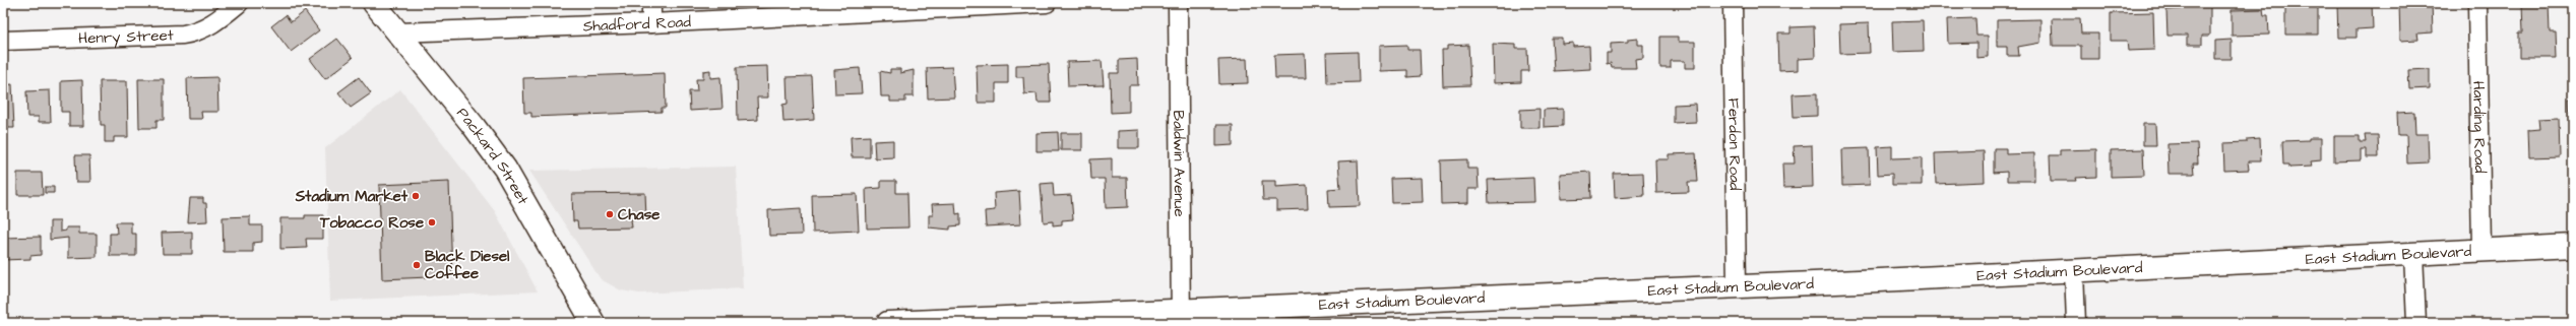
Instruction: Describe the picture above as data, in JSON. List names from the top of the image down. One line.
{"streets":{"main road":["Packard Street","East Stadium Boulevard"],"street":["Shadford Road","Henry Street","Harding Road","Ferdon Road","Baldwin Avenue"]},"crossings":[["Shadford Road","Packard Street"],["Harding Road","East Stadium Boulevard"],["Ferdon Road","East Stadium Boulevard"],["Baldwin Avenue","East Stadium Boulevard"]],"places":["Stadium Market","Chase","Tobacco Rose","Black Diesel Coffee"]}
